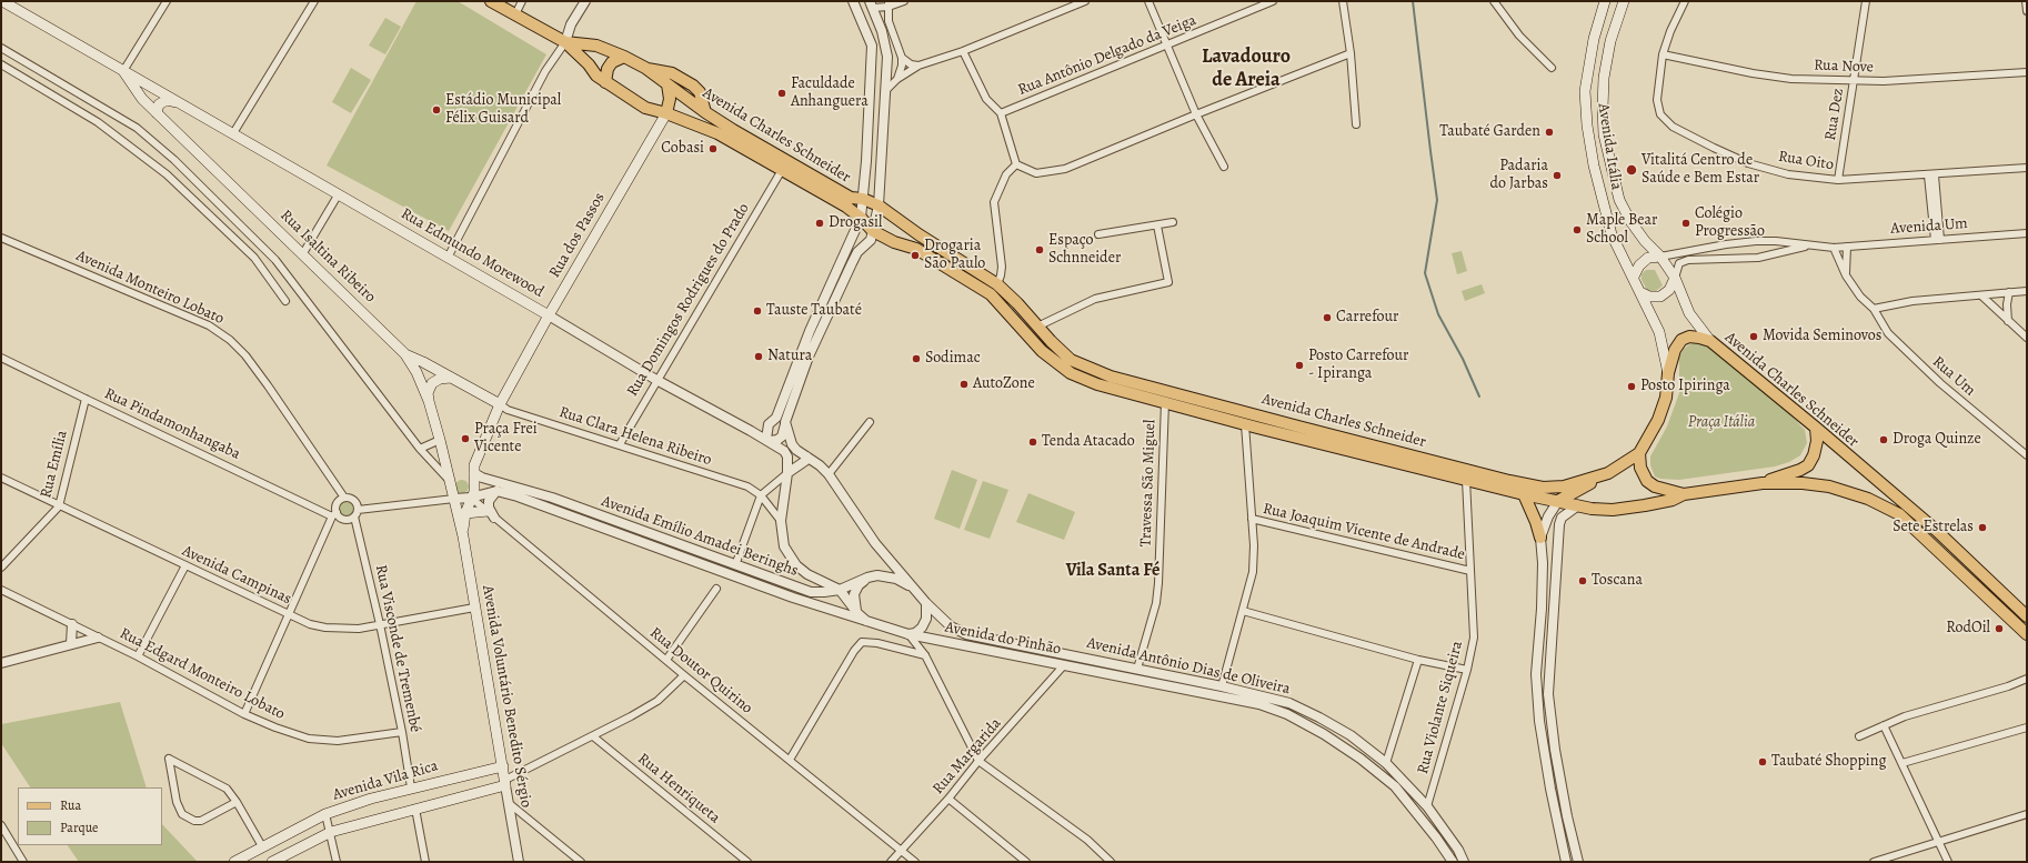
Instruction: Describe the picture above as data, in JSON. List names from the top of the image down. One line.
{"streets":{"main road":["Avenida Charles Schneider","Avenida Itália","Rua dos Passos","Rua Edmundo Morewood","Rua Isaltina Ribeiro","Avenida Voluntário Benedito Sérgio","Avenida Vila Rica"],"street":["Rua Antônio Delgado da Veiga","Rua Nove","Rua Dez","Rua Oito","Avenida Um","Avenida Monteiro Lobato","Rua Domingos Rodrigues do Prado","Rua Um","Rua Pindamonhangaba","Rua Clara Helena Ribeiro","Rua Emília","Travessa São Miguel","Rua Joaquim Vicente de Andrade","Avenida Emílio Amadei Beringhs","Avenida Campinas","Avenida do Pinhão","Rua Visconde de Tremenbé","Avenida Antônio Dias de Oliveira","Rua Doutor Quirino","Rua Edgard Monteiro Lobato","Rua Violante Siqueira","Rua Margarida","Rua Henriqueta"]},"crossings":[["Rua Nove","Rua Dez"],["Rua Nove","Rua Oito"],["Rua Dez","Rua Oito"],["Avenida Charles Schneider","Avenida Itália"],["Avenida Charles Schneider","Rua dos Passos"],["Avenida Charles Schneider","Rua Domingos Rodrigues do Prado"],["Avenida Charles Schneider","Travessa São Miguel"],["Avenida Charles Schneider","Rua Violante Siqueira"],["Avenida Itália","Avenida Um"],["Avenida Um","Rua Um"],["Rua dos Passos","Rua Edmundo Morewood"],["Rua dos Passos","Rua Pindamonhangaba"],["Rua dos Passos","Rua Clara Helena Ribeiro"],["Rua dos Passos","Avenida Emílio Amadei Beringhs"],["Rua dos Passos","Rua Doutor Quirino"],["Rua dos Passos","Avenida Voluntário Benedito Sérgio"],["Rua Edmundo Morewood","Rua Isaltina Ribeiro"],["Rua Edmundo Morewood","Rua Domingos Rodrigues do Prado"],["Rua Isaltina Ribeiro","Rua Pindamonhangaba"],["Rua Isaltina Ribeiro","Avenida Voluntário Benedito Sérgio"],["Avenida Monteiro Lobato","Rua Pindamonhangaba"],["Avenida Monteiro Lobato","Rua Visconde de Tremenbé"],["Rua Domingos Rodrigues do Prado","Rua Clara Helena Ribeiro"],["Rua Pindamonhangaba","Rua Emília"],["Rua Pindamonhangaba","Rua Visconde de Tremenbé"],["Rua Pindamonhangaba","Rua Doutor Quirino"],["Rua Pindamonhangaba","Avenida Voluntário Benedito Sérgio"],["Rua Emília","Avenida Campinas"],["Travessa São Miguel","Avenida Antônio Dias de Oliveira"],["Rua Joaquim Vicente de Andrade","Rua Violante Siqueira"],["Avenida Emílio Amadei Beringhs","Avenida do Pinhão"],["Avenida Emílio Amadei Beringhs","Avenida Antônio Dias de Oliveira"],["Avenida Campinas","Rua Visconde de Tremenbé"],["Avenida Campinas","Avenida Voluntário Benedito Sérgio"],["Avenida do Pinhão","Avenida Antônio Dias de Oliveira"],["Avenida do Pinhão","Rua Margarida"],["Rua Visconde de Tremenbé","Rua Edgard Monteiro Lobato"],["Rua Visconde de Tremenbé","Avenida Vila Rica"],["Avenida Antônio Dias de Oliveira","Rua Violante Siqueira"],["Rua Doutor Quirino","Avenida Voluntário Benedito Sérgio"],["Rua Doutor Quirino","Rua Margarida"],["Avenida Voluntário Benedito Sérgio","Avenida Vila Rica"]],"districts":["Lavadouro de Areia","Vila Santa Fé"],"parks":["Praça Itália"],"places":["Faculdade Anhanguera","Estádio Municipal Félix Guisard","Taubaté Garden","Cobasi","Vitalitá Centro de Saúde e Bem Estar","Padaria do Jarbas","Drogasil","Colégio Progressão","Maple Bear School","Espaço Schnneider","Drogaria São Paulo","Tauste Taubaté","Carrefour","Movida Seminovos","Natura","Sodimac","Posto Carrefour - Ipiranga","AutoZone","Posto Ipiringa","Praça Frei Vicente","Droga Quinze","Tenda Atacado","Sete Estrelas","Toscana","RodOil","Taubaté Shopping"],"legend":["Rua","Parque"]}
